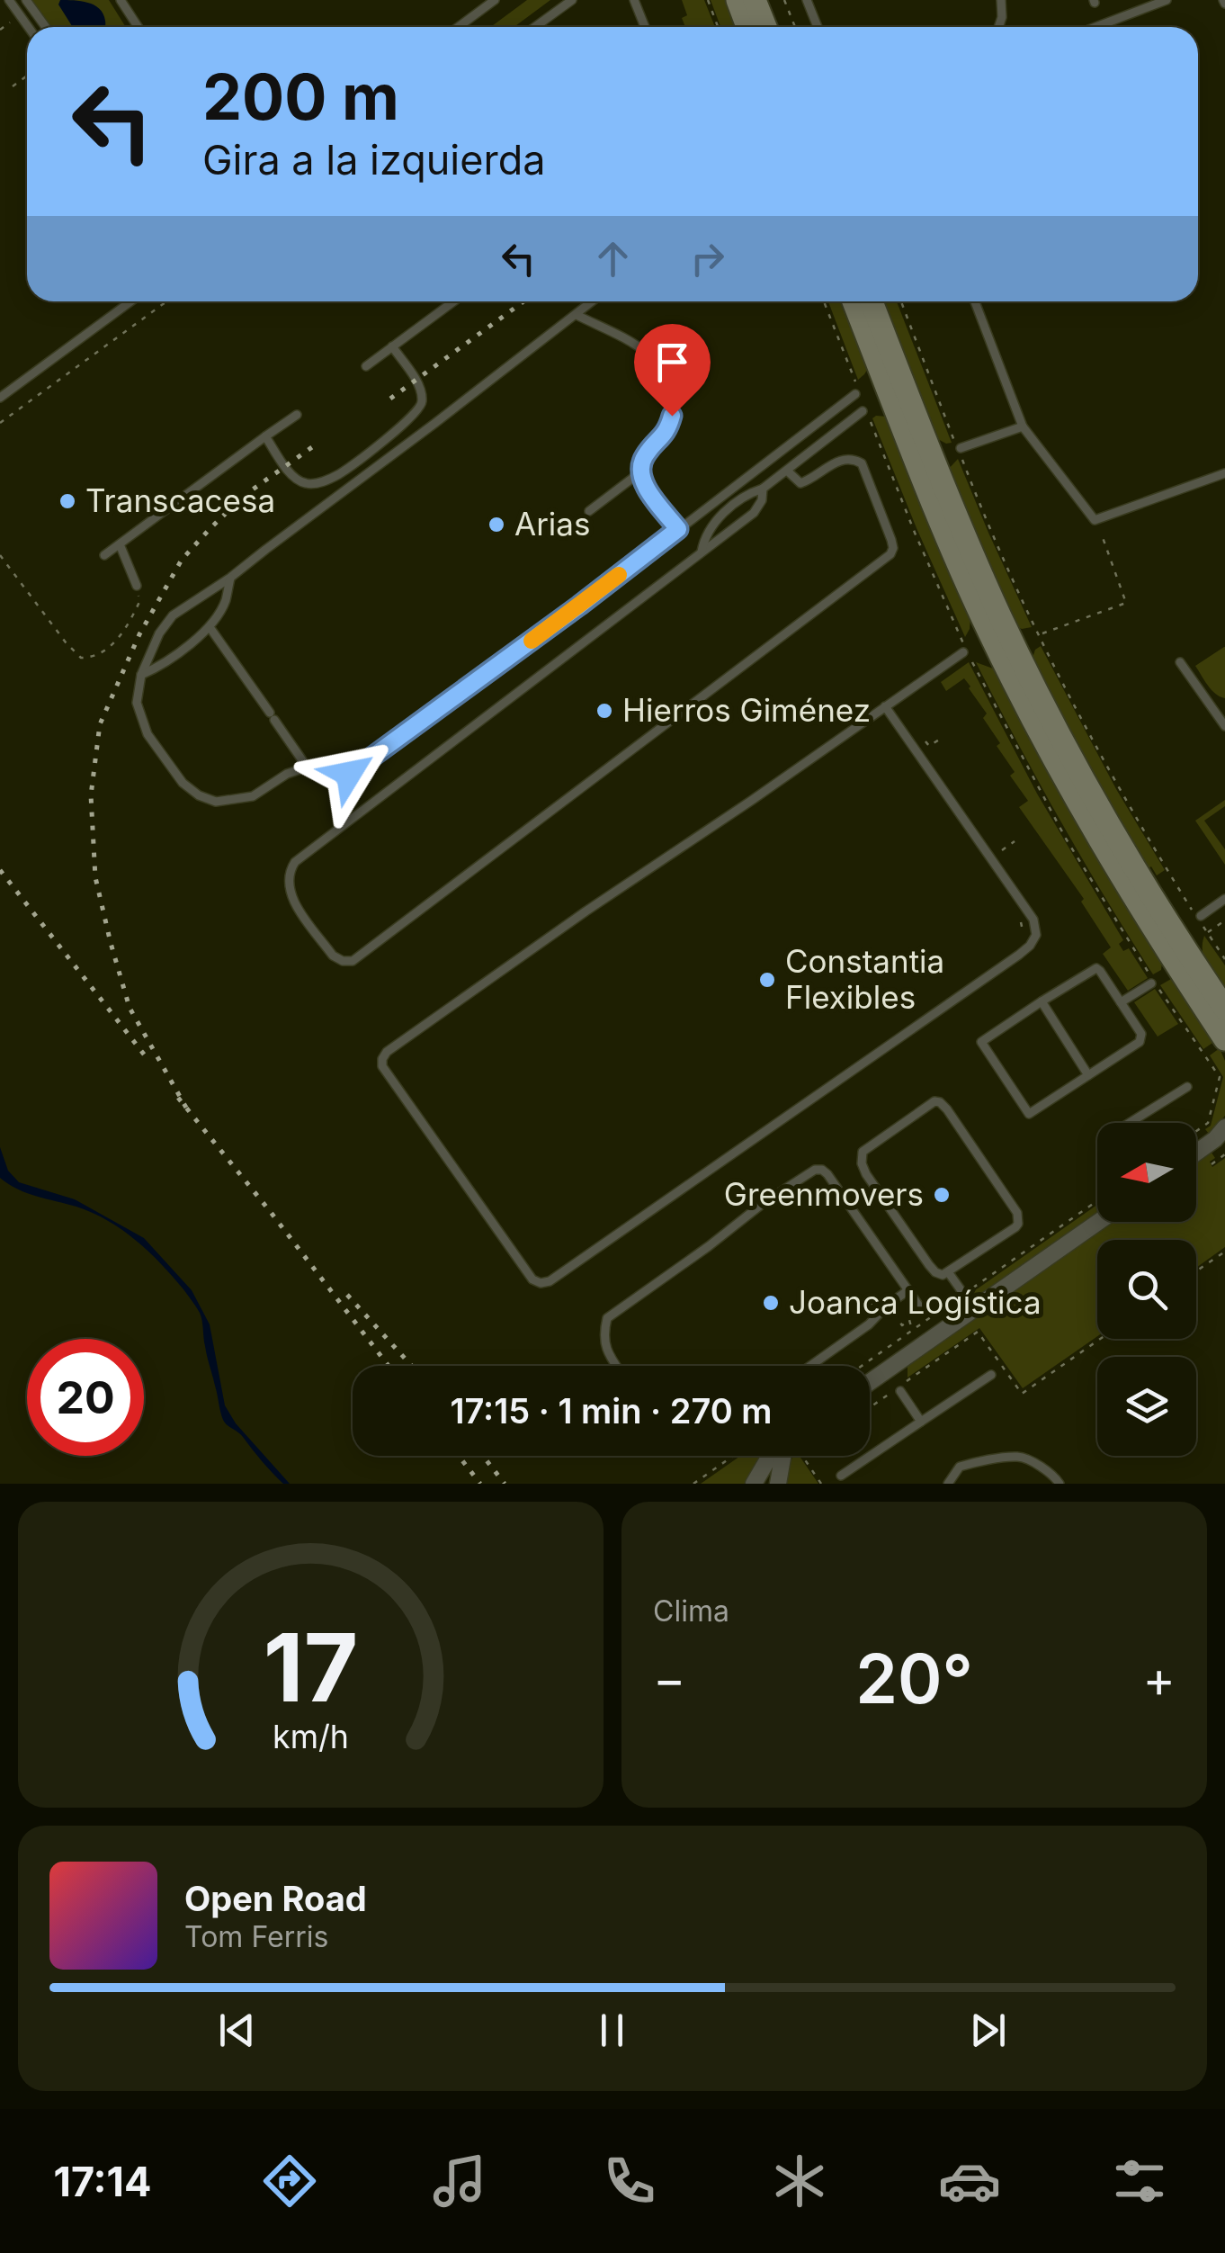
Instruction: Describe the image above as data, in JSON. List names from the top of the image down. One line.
{"places":["Transcacesa","Arias","Hierros Giménez","Constantia Flexibles","Greenmovers","Joanca Logística"],"north":"left","page":{"turn":["200 m","Gira a la izquierda"],"limit":"20","trip":"17:15 · 1 min · 270 m","tile":"Clima","heat":["−","20°","+"],"song":["Open Road","Tom Ferris"],"tabs":"17:14","gauge":["17","km/h"]}}
